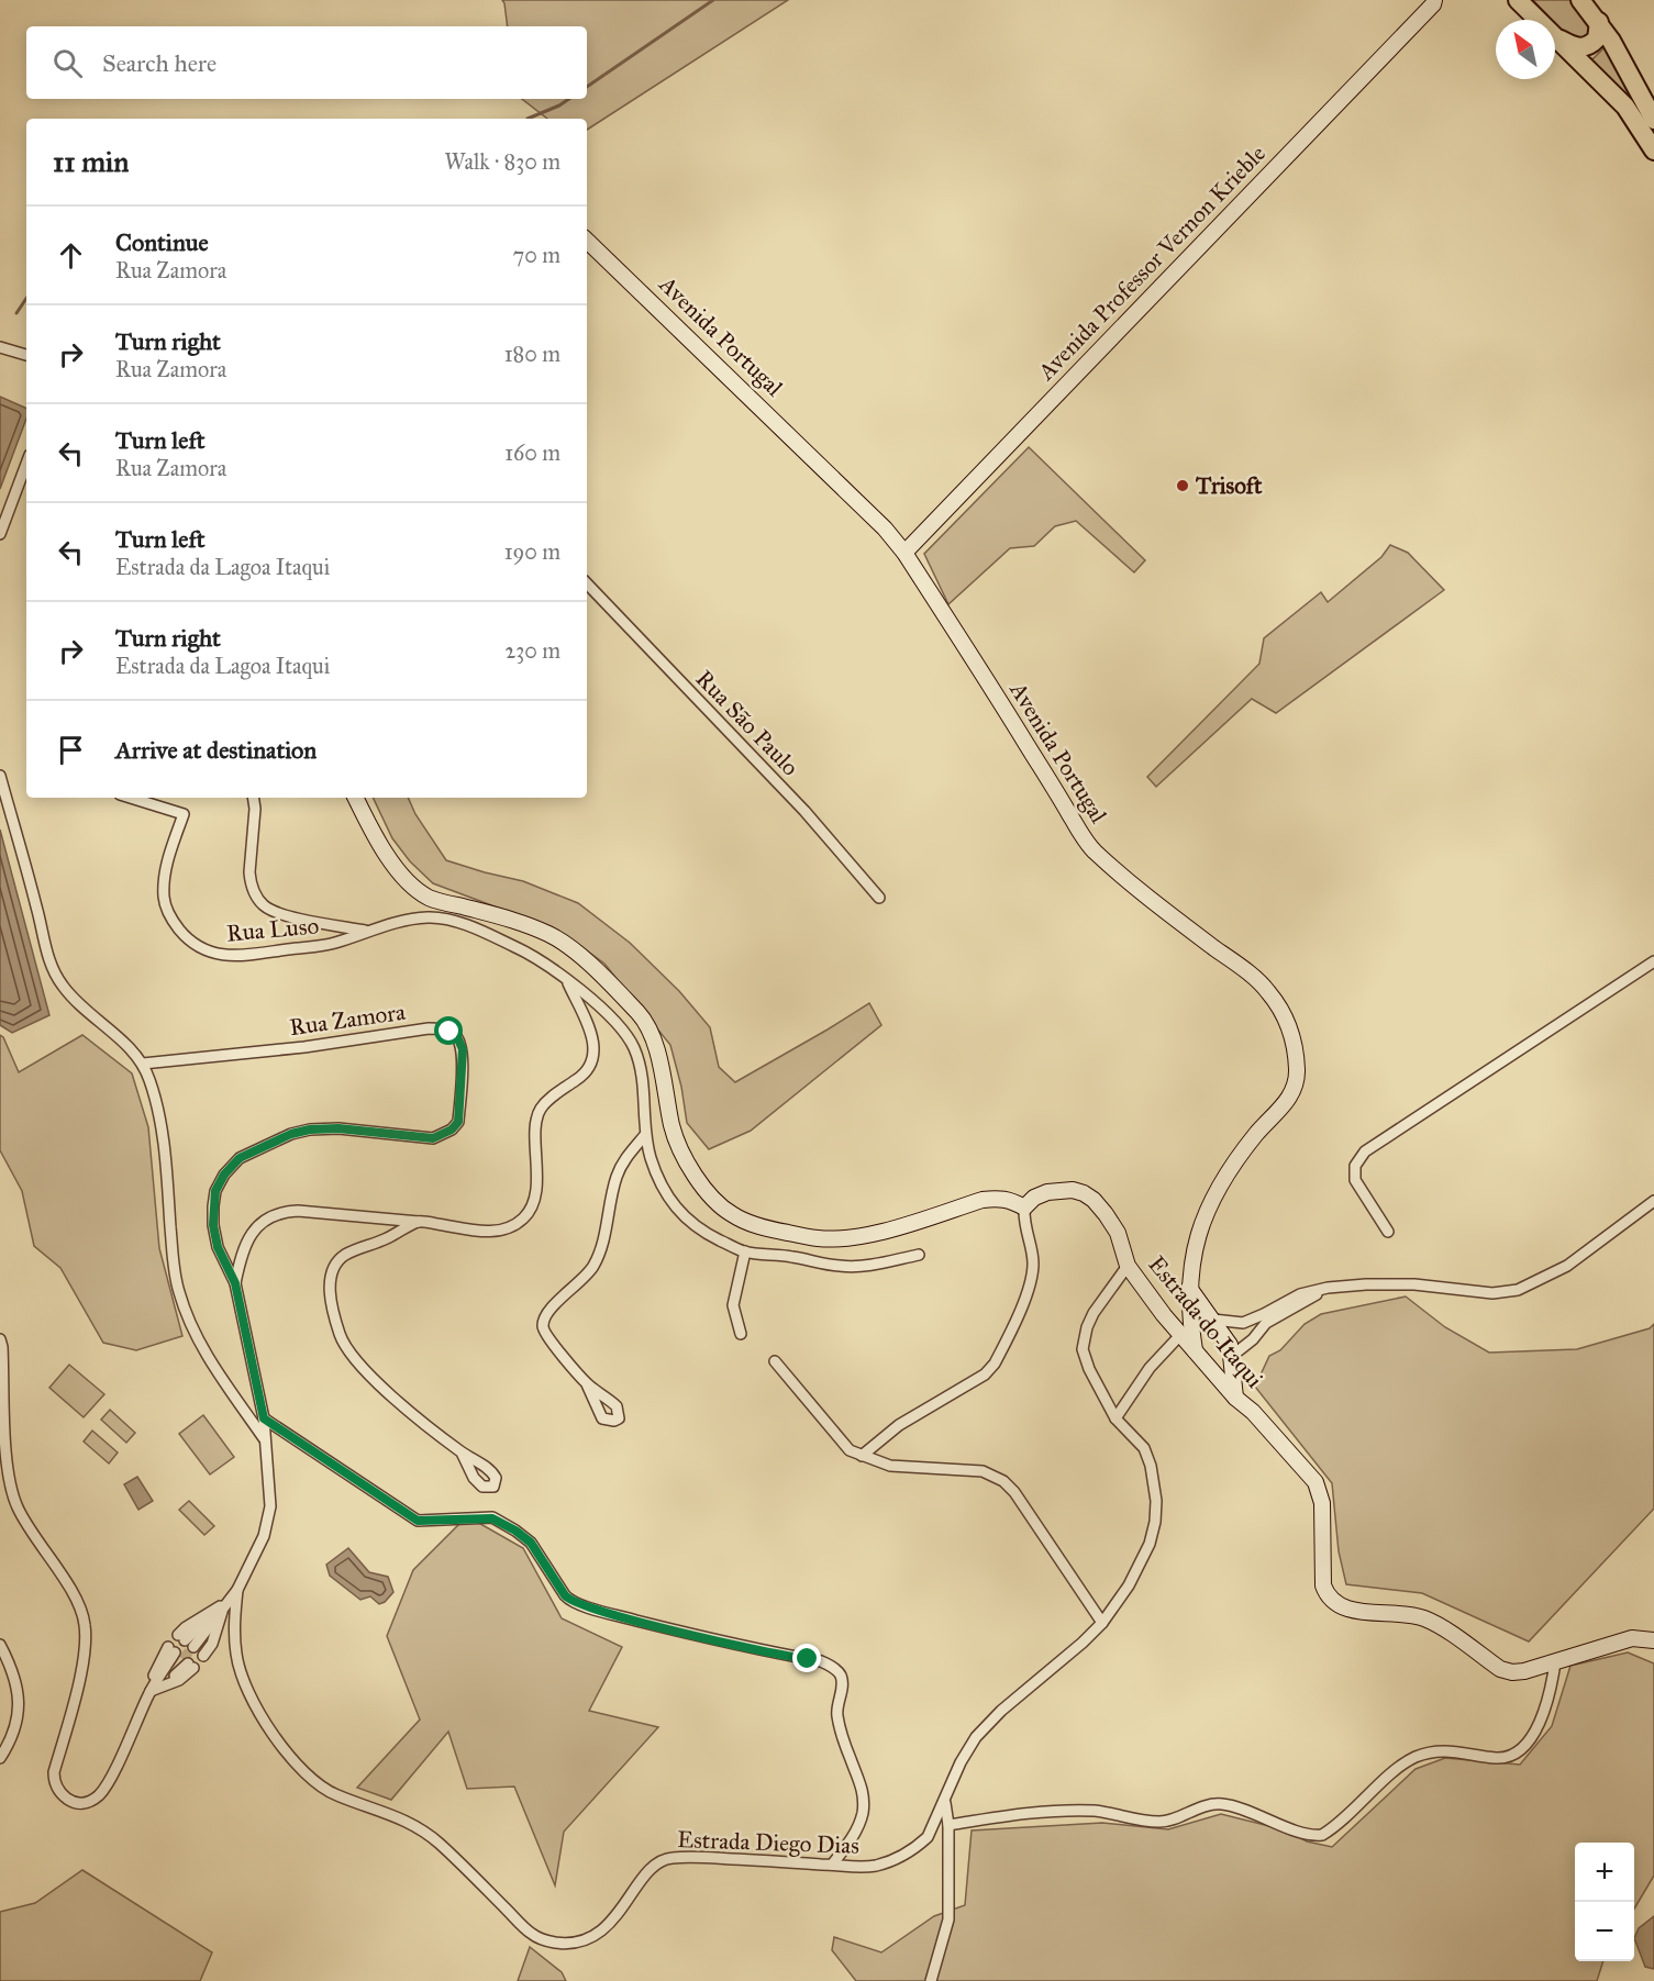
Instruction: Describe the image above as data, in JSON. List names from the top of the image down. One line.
{"streets":{"street":["Avenida Professor Vernon Krieble","Avenida Portugal","Rua São Paulo","Rua Luso","Rua Zamora","Estrada do Itaqui","Estrada Diego Dias"]},"crossings":[["Avenida Professor Vernon Krieble","Avenida Portugal"],["Avenida Portugal","Estrada do Itaqui"],["Rua Zamora","Estrada Diego Dias"],["Estrada do Itaqui","Estrada Diego Dias"]],"places":["Trisoft"],"north":"top left","page":{"search":"Search here","heading":["11 min","Walk · 830 m"],"list":[["Continue","Rua Zamora","70 m"],["Turn right","Rua Zamora","180 m"],["Turn left","Rua Zamora","160 m"],["Turn left","Estrada da Lagoa Itaqui","190 m"],["Turn right","Estrada da Lagoa Itaqui","230 m"],"Arrive at destination"],"map_buttons":["+","−"]}}
